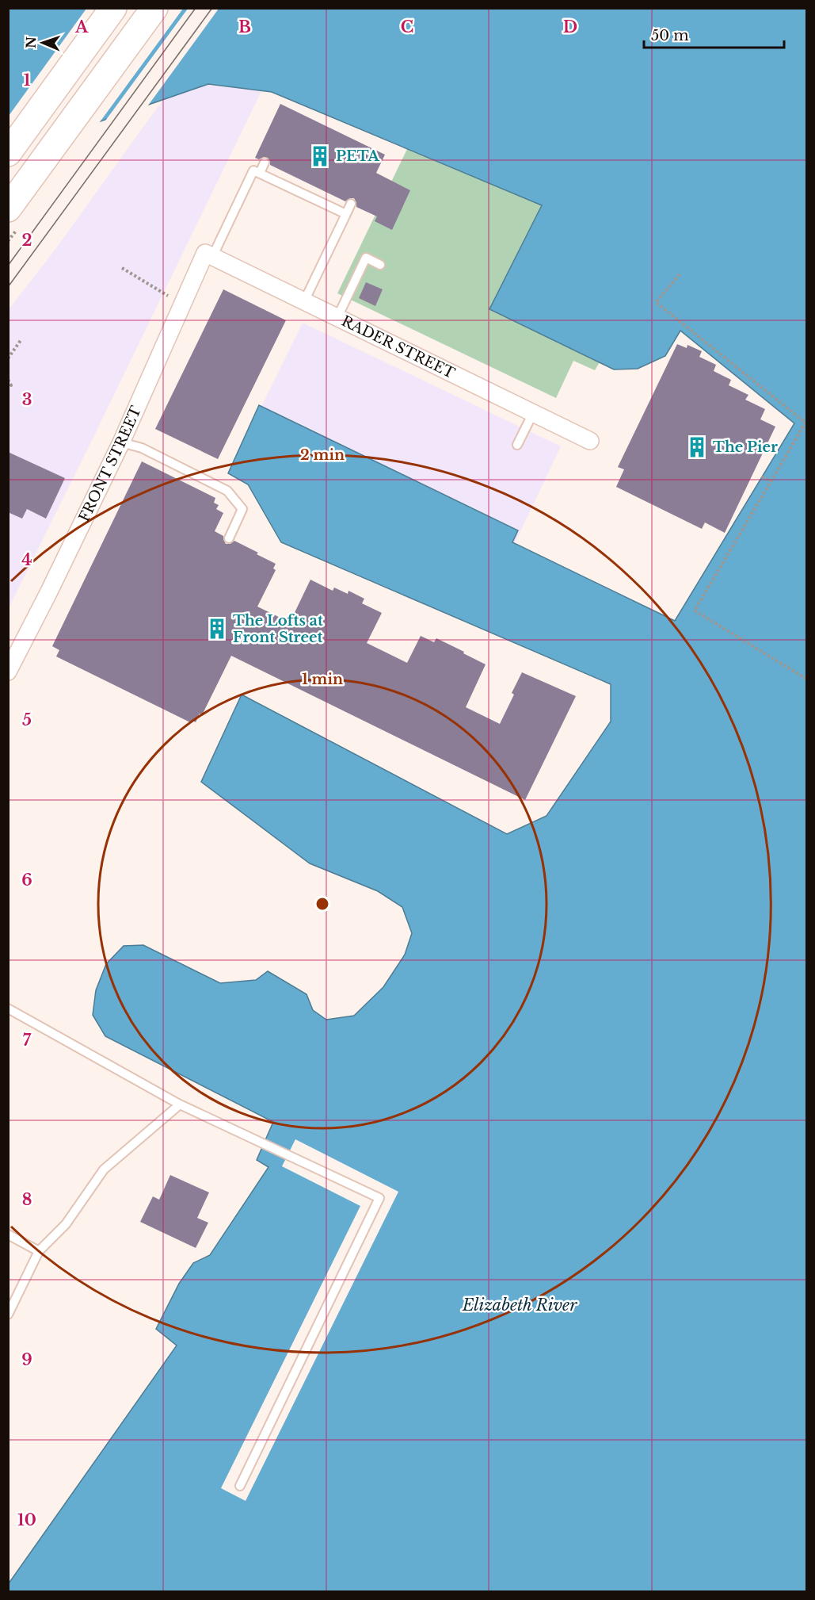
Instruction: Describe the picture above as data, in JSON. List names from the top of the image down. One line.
{"streets":{"street":["RADER STREET","FRONT STREET"]},"crossings":[["RADER STREET","FRONT STREET"]],"water":["Elizabeth River"],"places":{"building":["PETA","The Pier","The Lofts at Front Street"]},"scale_bar":"50 m","north":"left","grid":{"columns":["A","B","C","D"],"rows":["1","2","3","4","5","6","7","8","9","10"]},"rings":["2 min","1 min"]}
